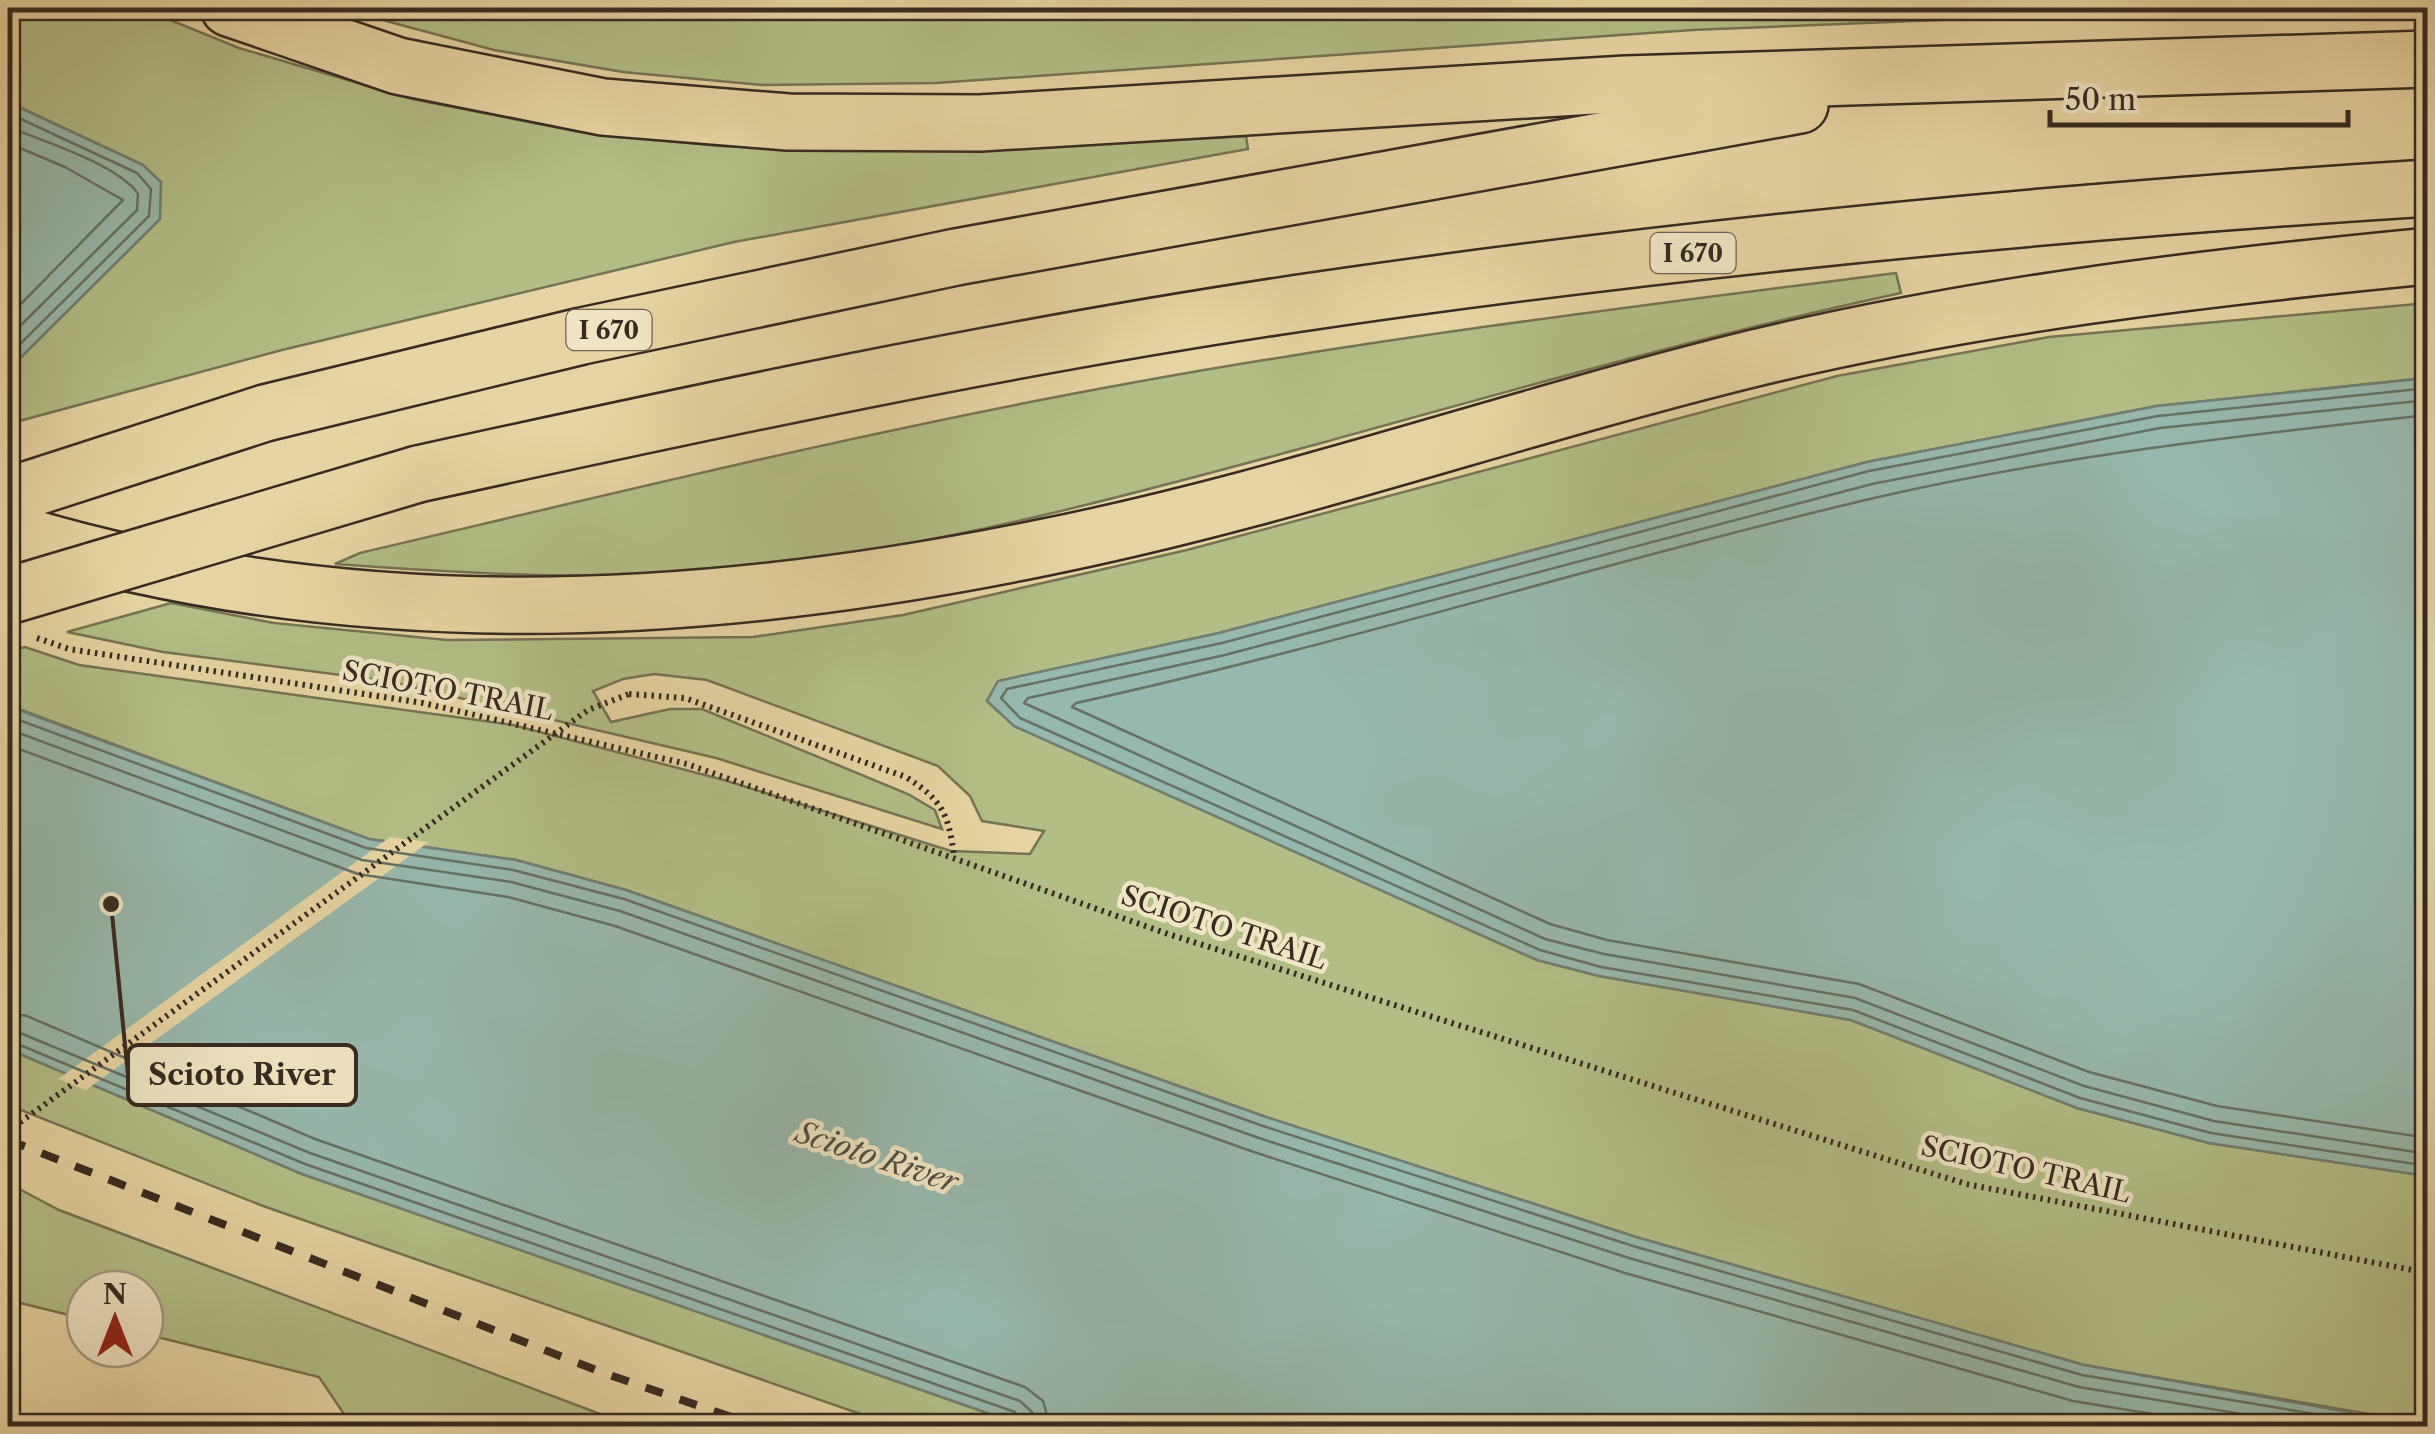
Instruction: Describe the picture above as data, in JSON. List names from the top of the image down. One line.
{"streets":{"highway":["I 670"],"path":["SCIOTO TRAIL"]},"crossings":[["I 670","SCIOTO TRAIL"]],"water":["Scioto River"],"places":["Scioto River"],"scale_bar":"50 m","north":"top"}
